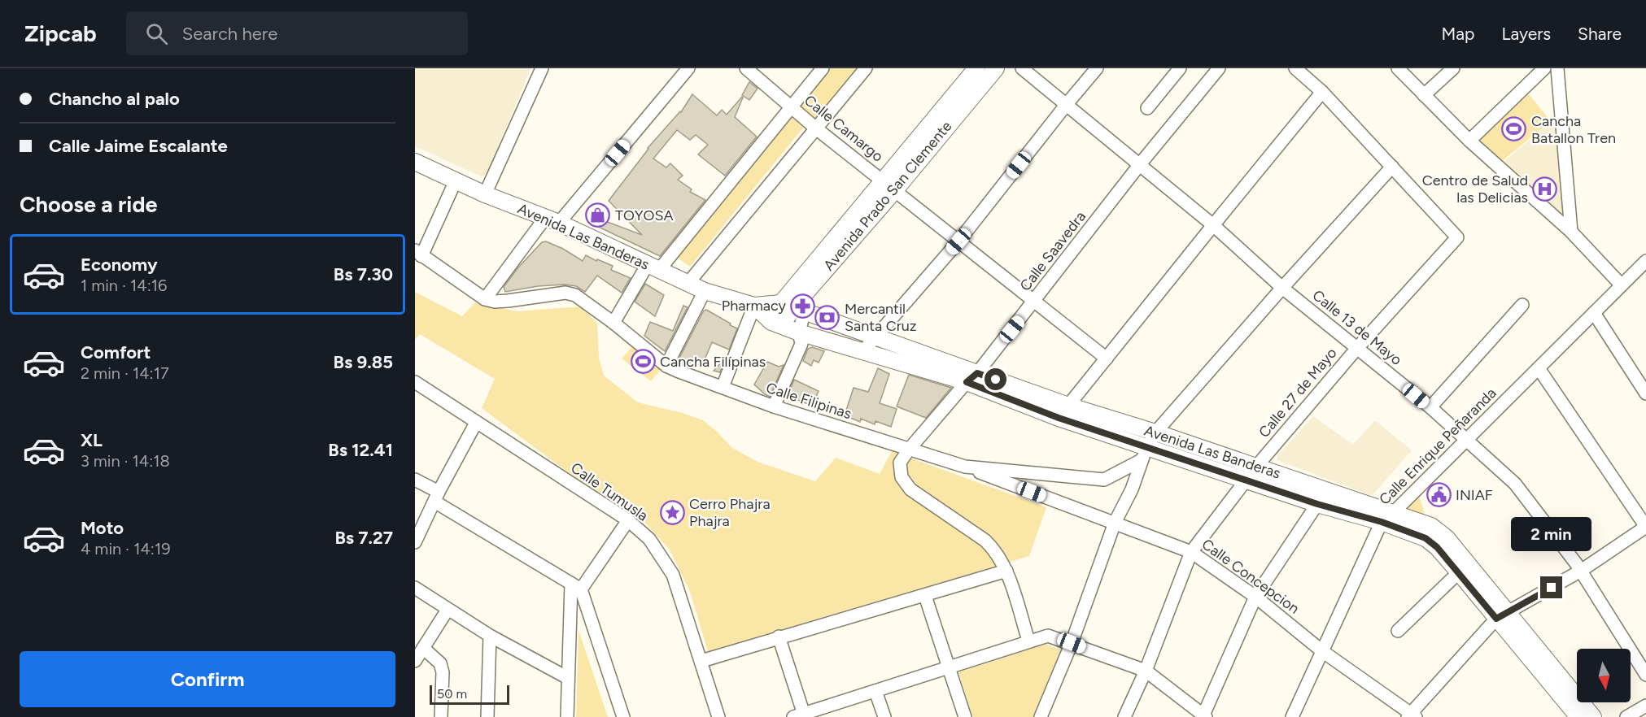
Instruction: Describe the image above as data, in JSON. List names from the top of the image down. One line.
{"streets":{"main road":["Avenida Prado San Clemente","Avenida Las Banderas"],"street":["Calle Camargo","Calle Saavedra","Calle 13 de Mayo","Calle 27 de Mayo","Calle Filipinas","Calle Enrique Peñaranda","Calle Tumusla","Calle Concepcion"]},"crossings":[["Calle Camargo","Avenida Prado San Clemente"],["Calle Camargo","Calle Saavedra"],["Avenida Prado San Clemente","Avenida Las Banderas"],["Avenida Las Banderas","Calle Saavedra"],["Avenida Las Banderas","Calle 27 de Mayo"],["Avenida Las Banderas","Calle Filipinas"],["Avenida Las Banderas","Calle Enrique Peñaranda"],["Calle Saavedra","Calle 13 de Mayo"],["Calle Saavedra","Calle Filipinas"],["Calle 13 de Mayo","Calle 27 de Mayo"],["Calle 13 de Mayo","Calle Enrique Peñaranda"],["Calle 27 de Mayo","Calle Concepcion"],["Calle Filipinas","Calle Concepcion"],["Calle Enrique Peñaranda","Calle Concepcion"]],"places":{"sports":["Cancha Batallon Tren","Cancha Filípinas"],"hospital":["Centro de Salud las Delicias"],"shop":["TOYOSA"],"pharmacy":["Pharmacy"],"bank":["Mercantil Santa Cruz"],"public building":["INIAF"],"place":["Cerro Phajra Phajra"]},"scale_bar":"50 m","north":"bottom","page":{"header":"Zipcab","search":"Search here","nav":["Map","Layers","Share"],"banner":["Chancho al palo","Calle Jaime Escalante"],"heading":"Choose a ride","list":[{"name":"Economy","note":"1 min · 14:16","value":"Bs 7.30"},{"name":"Comfort","note":"2 min · 14:17","value":"Bs 9.85"},{"name":"XL","note":"3 min · 14:18","value":"Bs 12.41"},{"name":"Moto","note":"4 min · 14:19","value":"Bs 7.27"}],"bubble":"2 min","buttons":"Confirm","scale":"50 m"}}
